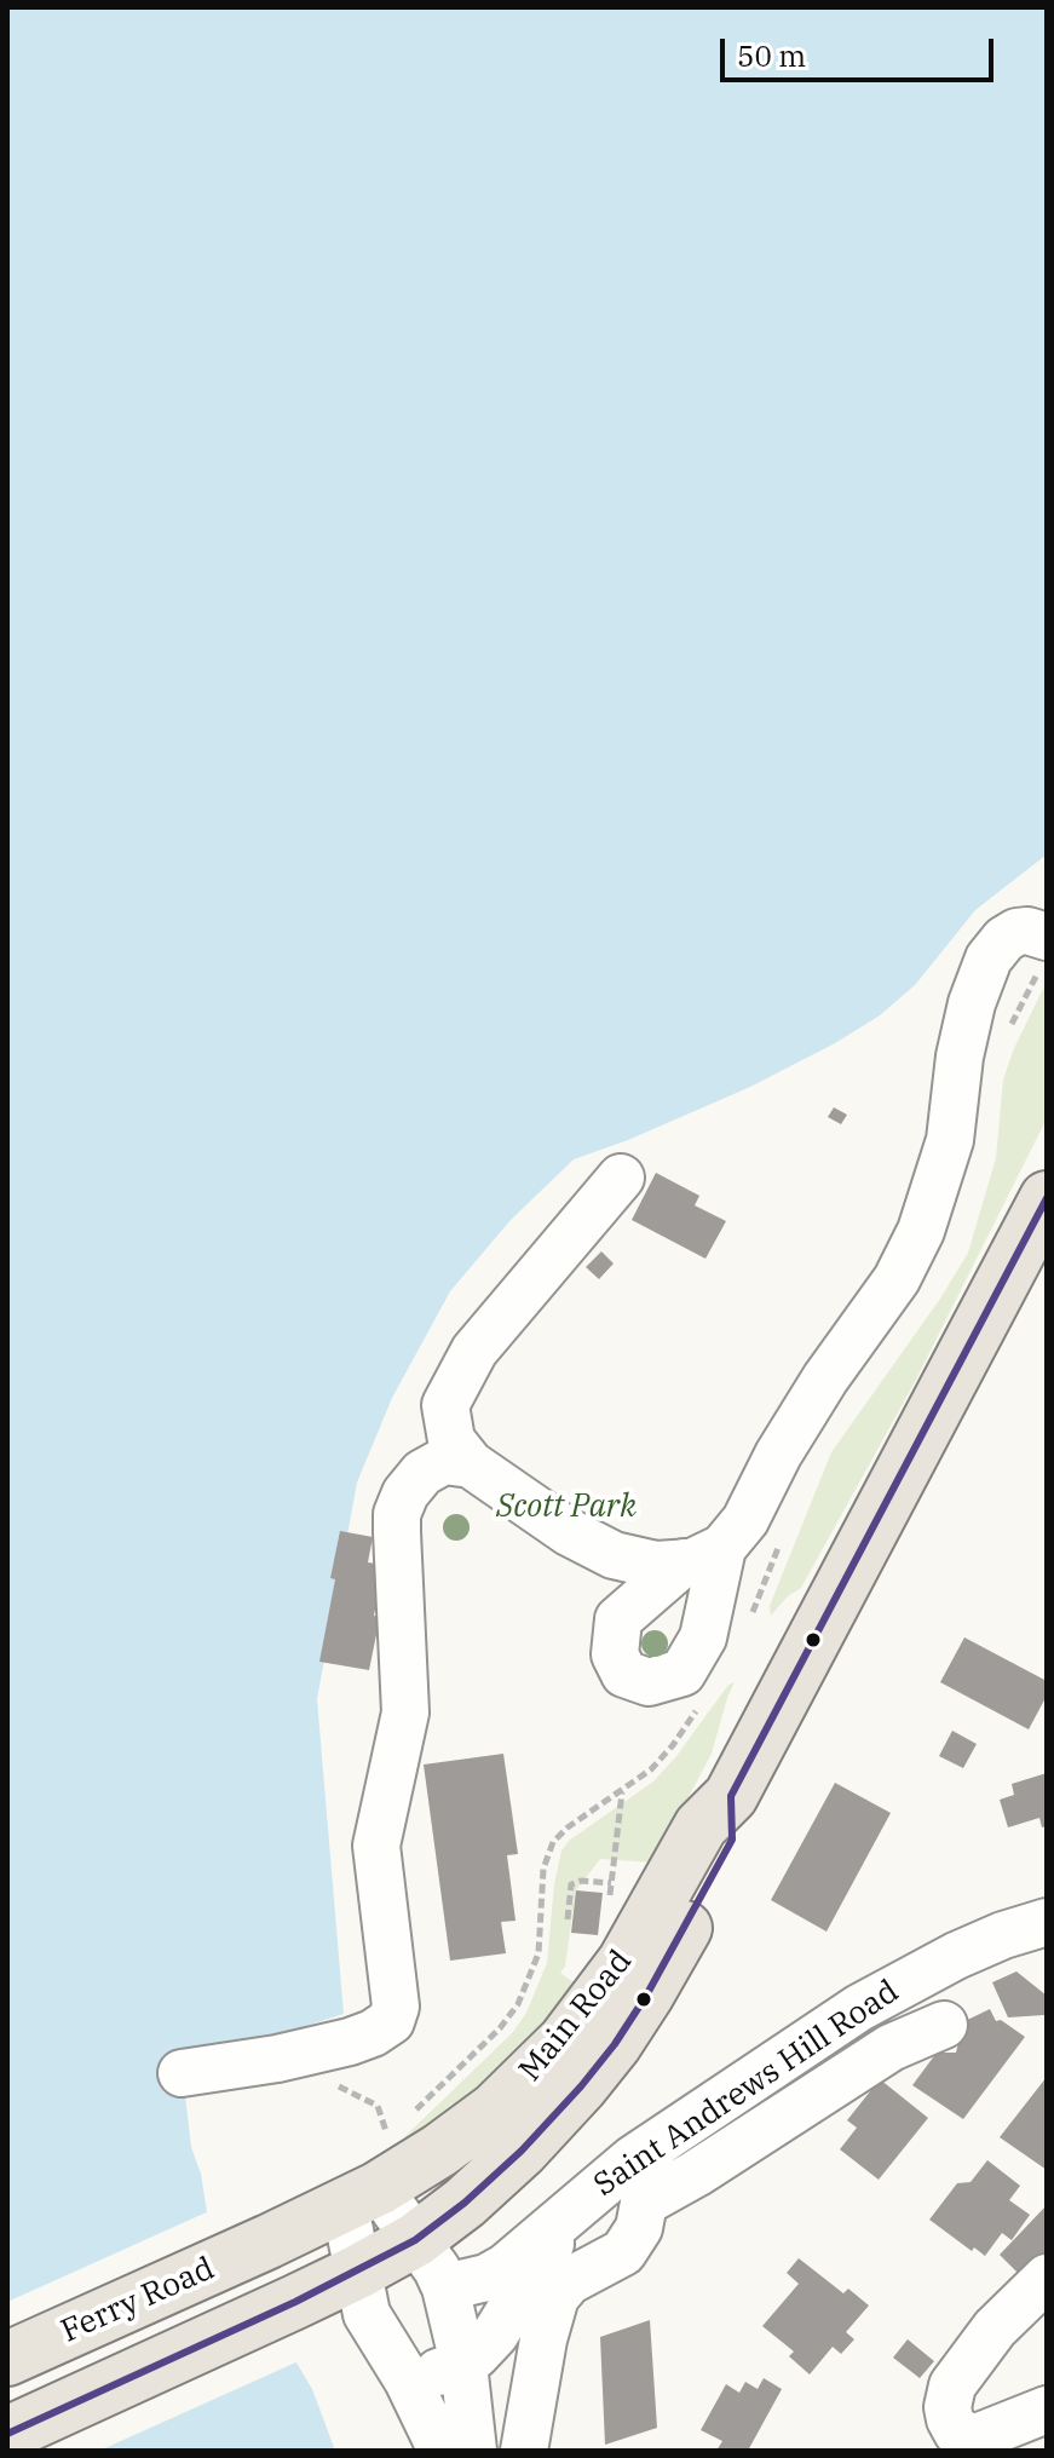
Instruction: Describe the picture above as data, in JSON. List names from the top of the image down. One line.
{"streets":{"main road":["Main Road","Ferry Road"],"street":["Saint Andrews Hill Road"]},"crossings":[["Main Road","Ferry Road"]],"parks":["Scott Park"],"scale_bar":"50 m"}
